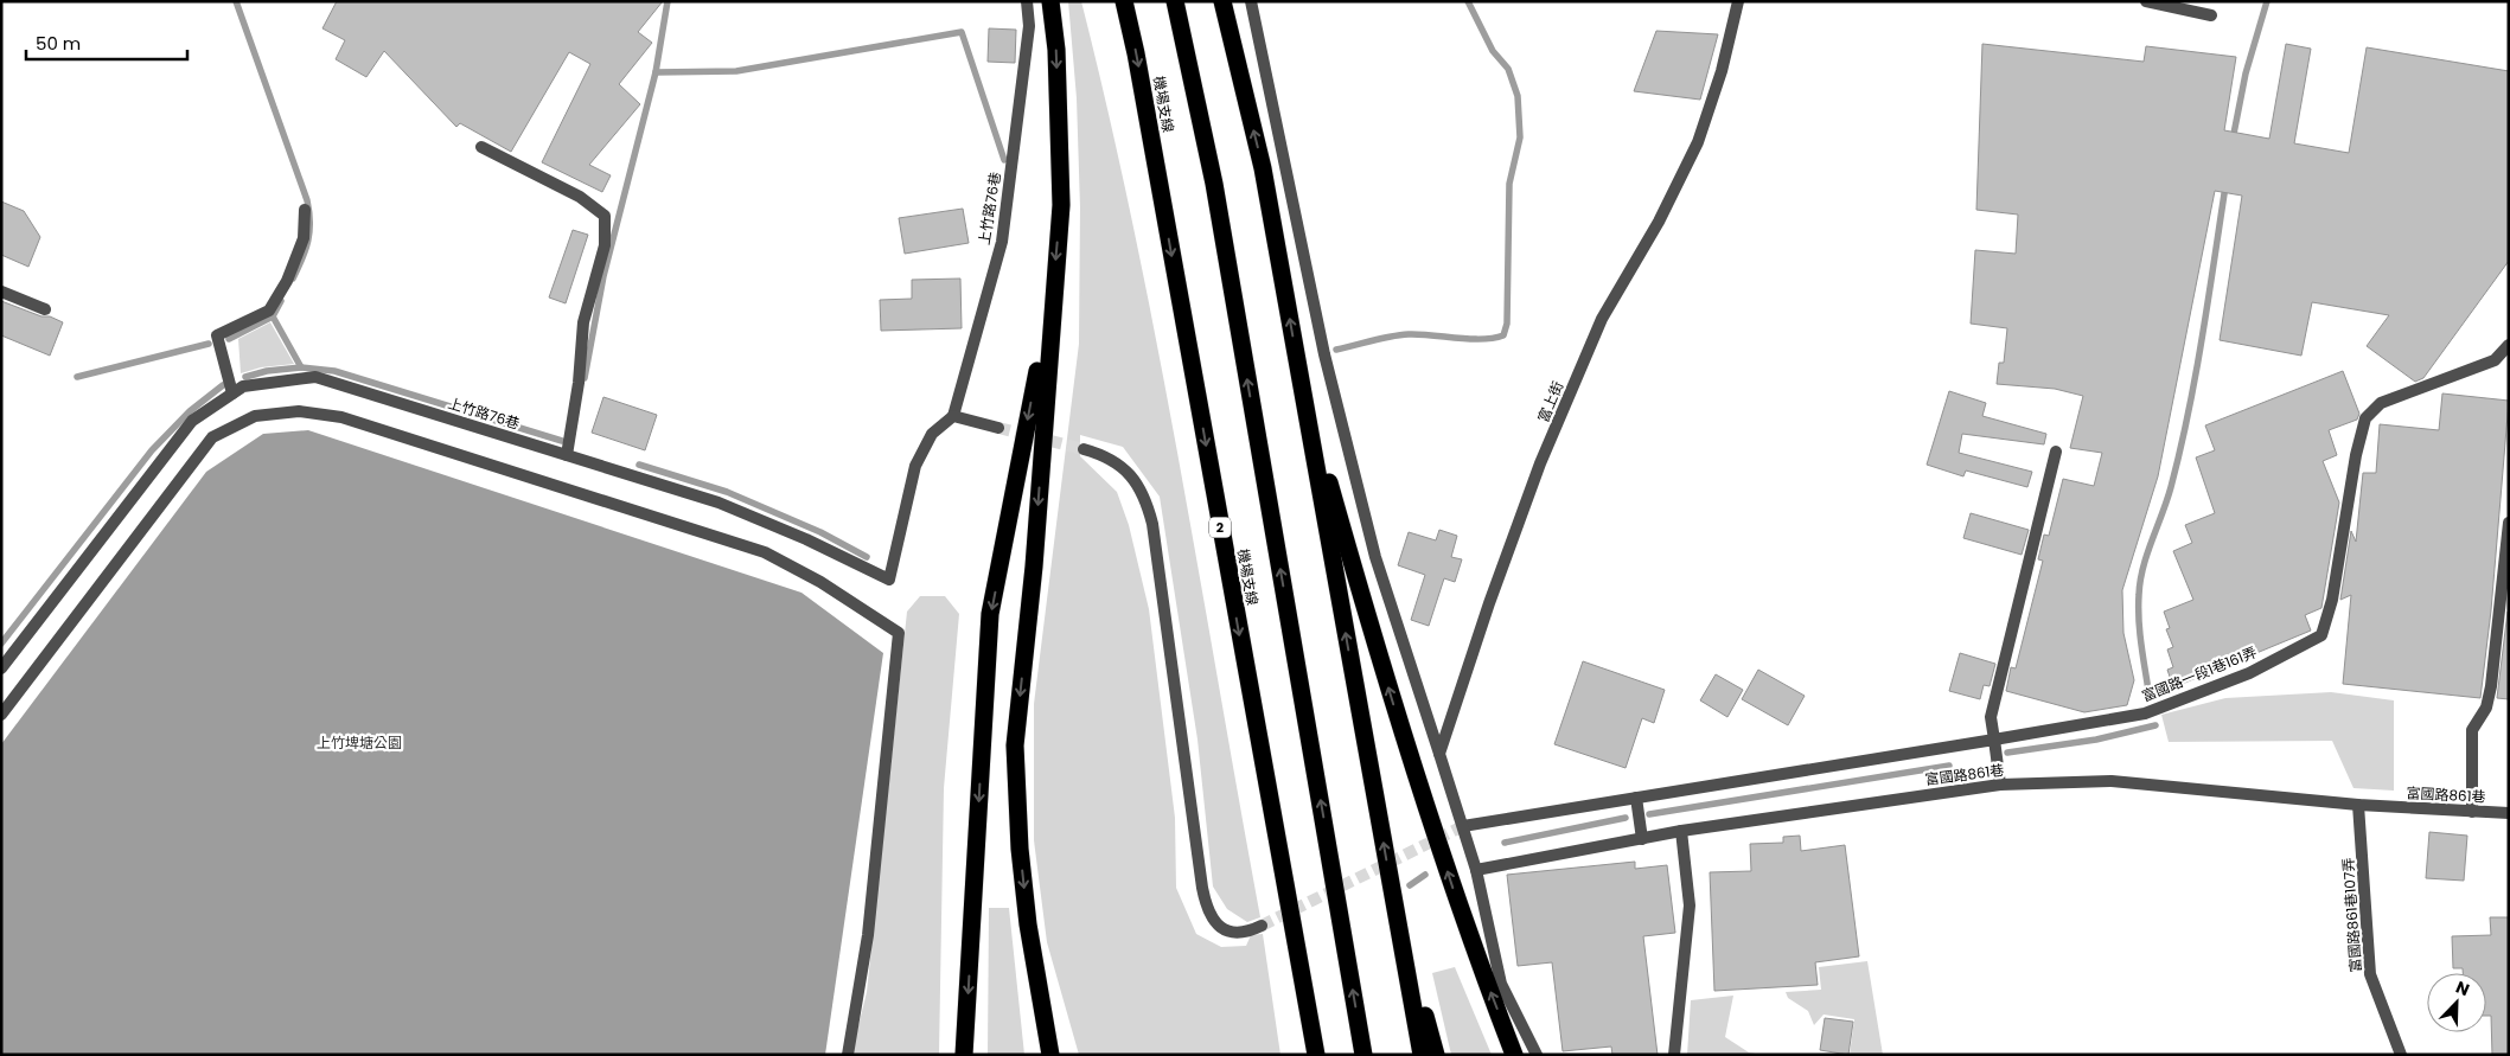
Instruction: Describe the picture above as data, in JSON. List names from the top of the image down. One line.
{"streets":{"highway":["機場支線","2"],"street":["上竹路76巷","富上街","富國路一段1巷161弄","富國路861巷","富國路861巷107弄"]},"crossings":[["富國路861巷","富國路861巷107弄"]],"parks":["上竹埤塘公園"],"scale_bar":"50 m","north":"top right"}
